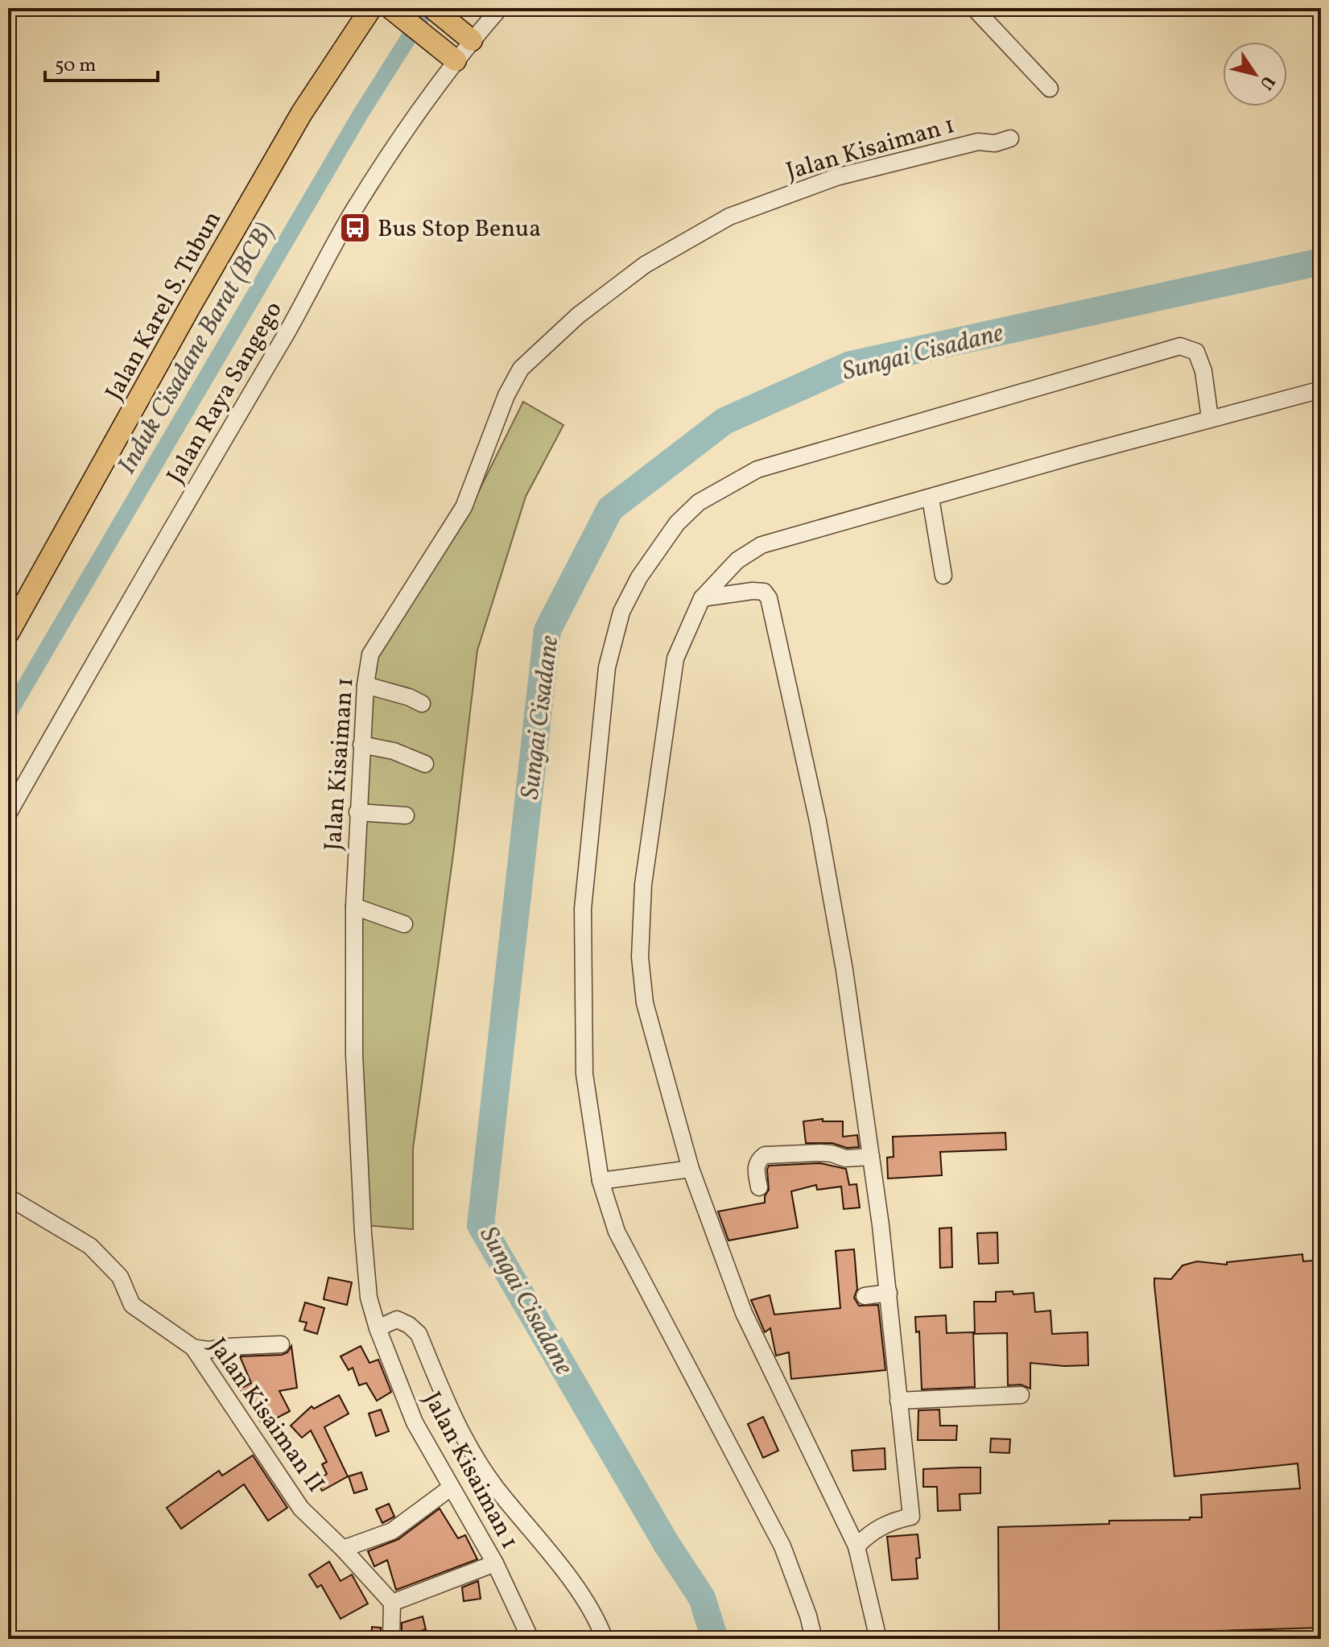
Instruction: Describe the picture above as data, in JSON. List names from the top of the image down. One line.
{"streets":{"main road":["Jalan Karel S. Tubun"],"street":["Jalan Kisaiman 1","Jalan Raya Sangego","Jalan Kisaiman II"]},"water":["Induk Cisadane Barat (BCB)","Sungai Cisadane"],"places":{"bus stop":["Bus Stop Benua"]},"scale_bar":"50 m","north":"bottom right"}
